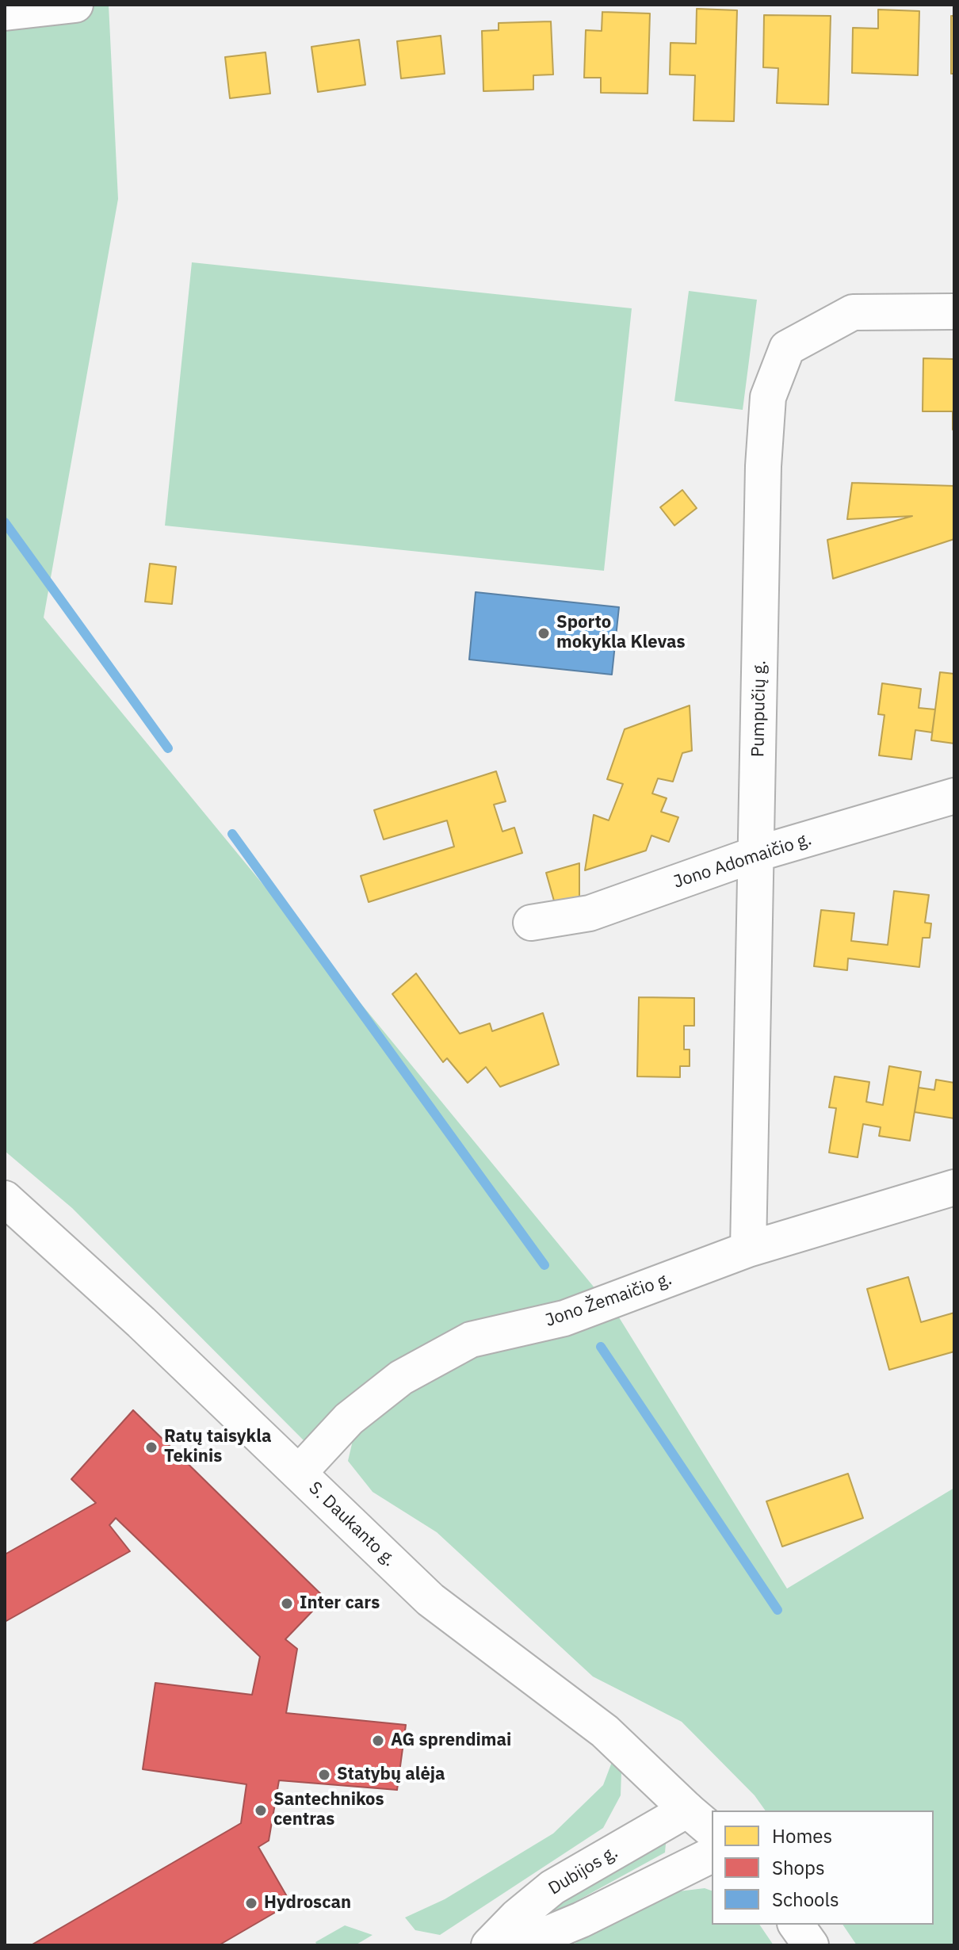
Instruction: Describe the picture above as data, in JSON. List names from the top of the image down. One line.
{"streets":{"street":["Pumpučių g.","Jono Adomaičio g.","Jono Žemaičio g.","S. Daukanto g.","Dubijos g."]},"crossings":[["Pumpučių g.","Jono Adomaičio g."],["Pumpučių g.","Jono Žemaičio g."],["Jono Žemaičio g.","S. Daukanto g."],["S. Daukanto g.","Dubijos g."]],"places":["Sporto mokykla Klevas","Ratų taisykla Tekinis","Inter cars","AG sprendimai","Statybų alėja","Santechnikos centras","Hydroscan"],"legend":["Homes","Shops","Schools"]}
